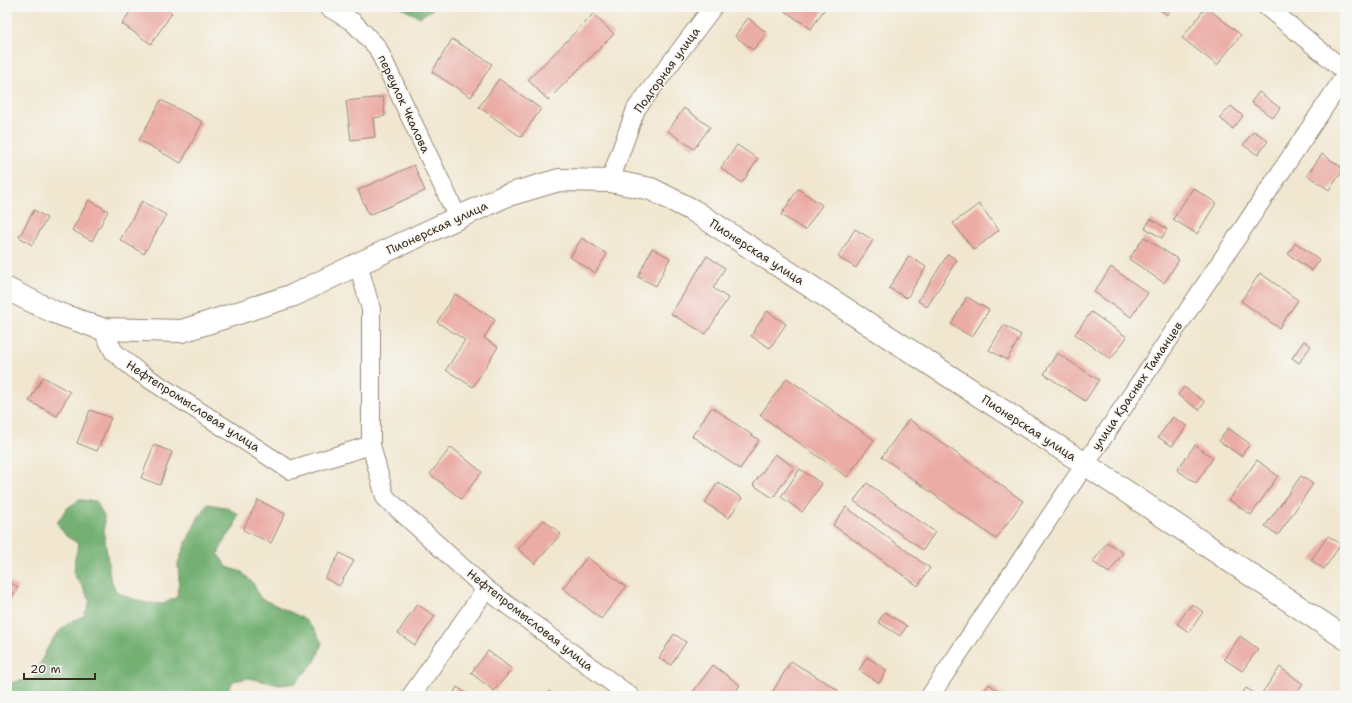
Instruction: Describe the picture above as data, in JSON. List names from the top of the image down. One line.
{"streets":{"main road":["Пионерская улица"],"street":["Подгорная улица","переулок Чкалова","улица Красных Таманцев","Нефтепромысловая улица"]},"crossings":[["Подгорная улица","Пионерская улица"],["переулок Чкалова","Пионерская улица"],["Пионерская улица","улица Красных Таманцев"],["Пионерская улица","Нефтепромысловая улица"]],"scale_bar":"20 m"}
